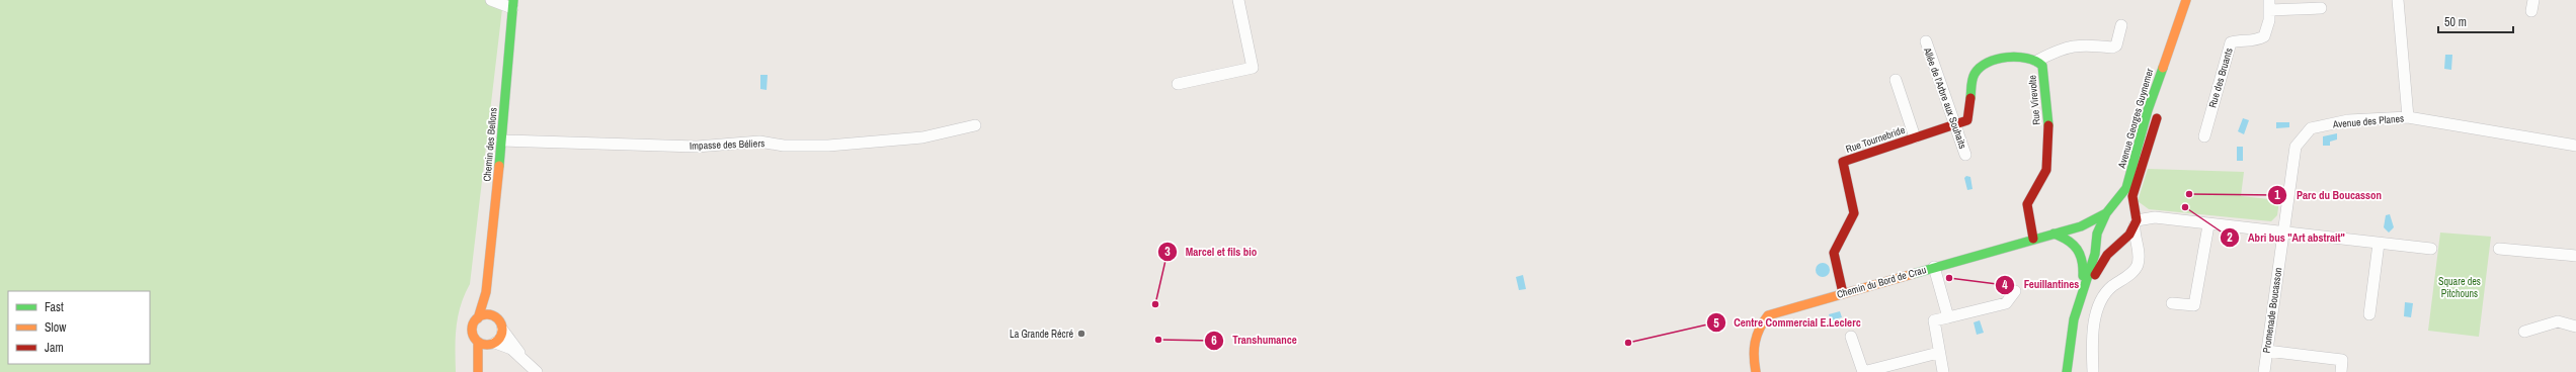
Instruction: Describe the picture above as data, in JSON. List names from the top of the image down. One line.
{"streets":{"main road":["Rue Virevolte","Avenue Georges Guynemer","Rue Tournebride","Chemin des Bellons","Chemin du Bord de Crau"],"street":["Rue des Bruants","Allée de l'Arbre aux Souhaits","Avenue des Planes","Impasse des Béliers","Promenade Boucasson"]},"crossings":[["Allée de l'Arbre aux Souhaits","Rue Virevolte"],["Allée de l'Arbre aux Souhaits","Rue Tournebride"],["Rue Virevolte","Rue Tournebride"],["Rue Virevolte","Chemin du Bord de Crau"],["Avenue Georges Guynemer","Chemin du Bord de Crau"],["Avenue des Planes","Promenade Boucasson"],["Rue Tournebride","Chemin du Bord de Crau"],["Chemin des Bellons","Impasse des Béliers"]],"parks":["Square des Pitchouns"],"places":["Parc du Boucasson","Abri bus \"Art abstrait\"","Feuillantines","Marcel et fils bio","La Grande Récré","Transhumance","Centre Commercial E.Leclerc"],"legend":["Fast","Slow","Jam"],"scale_bar":"50 m"}
